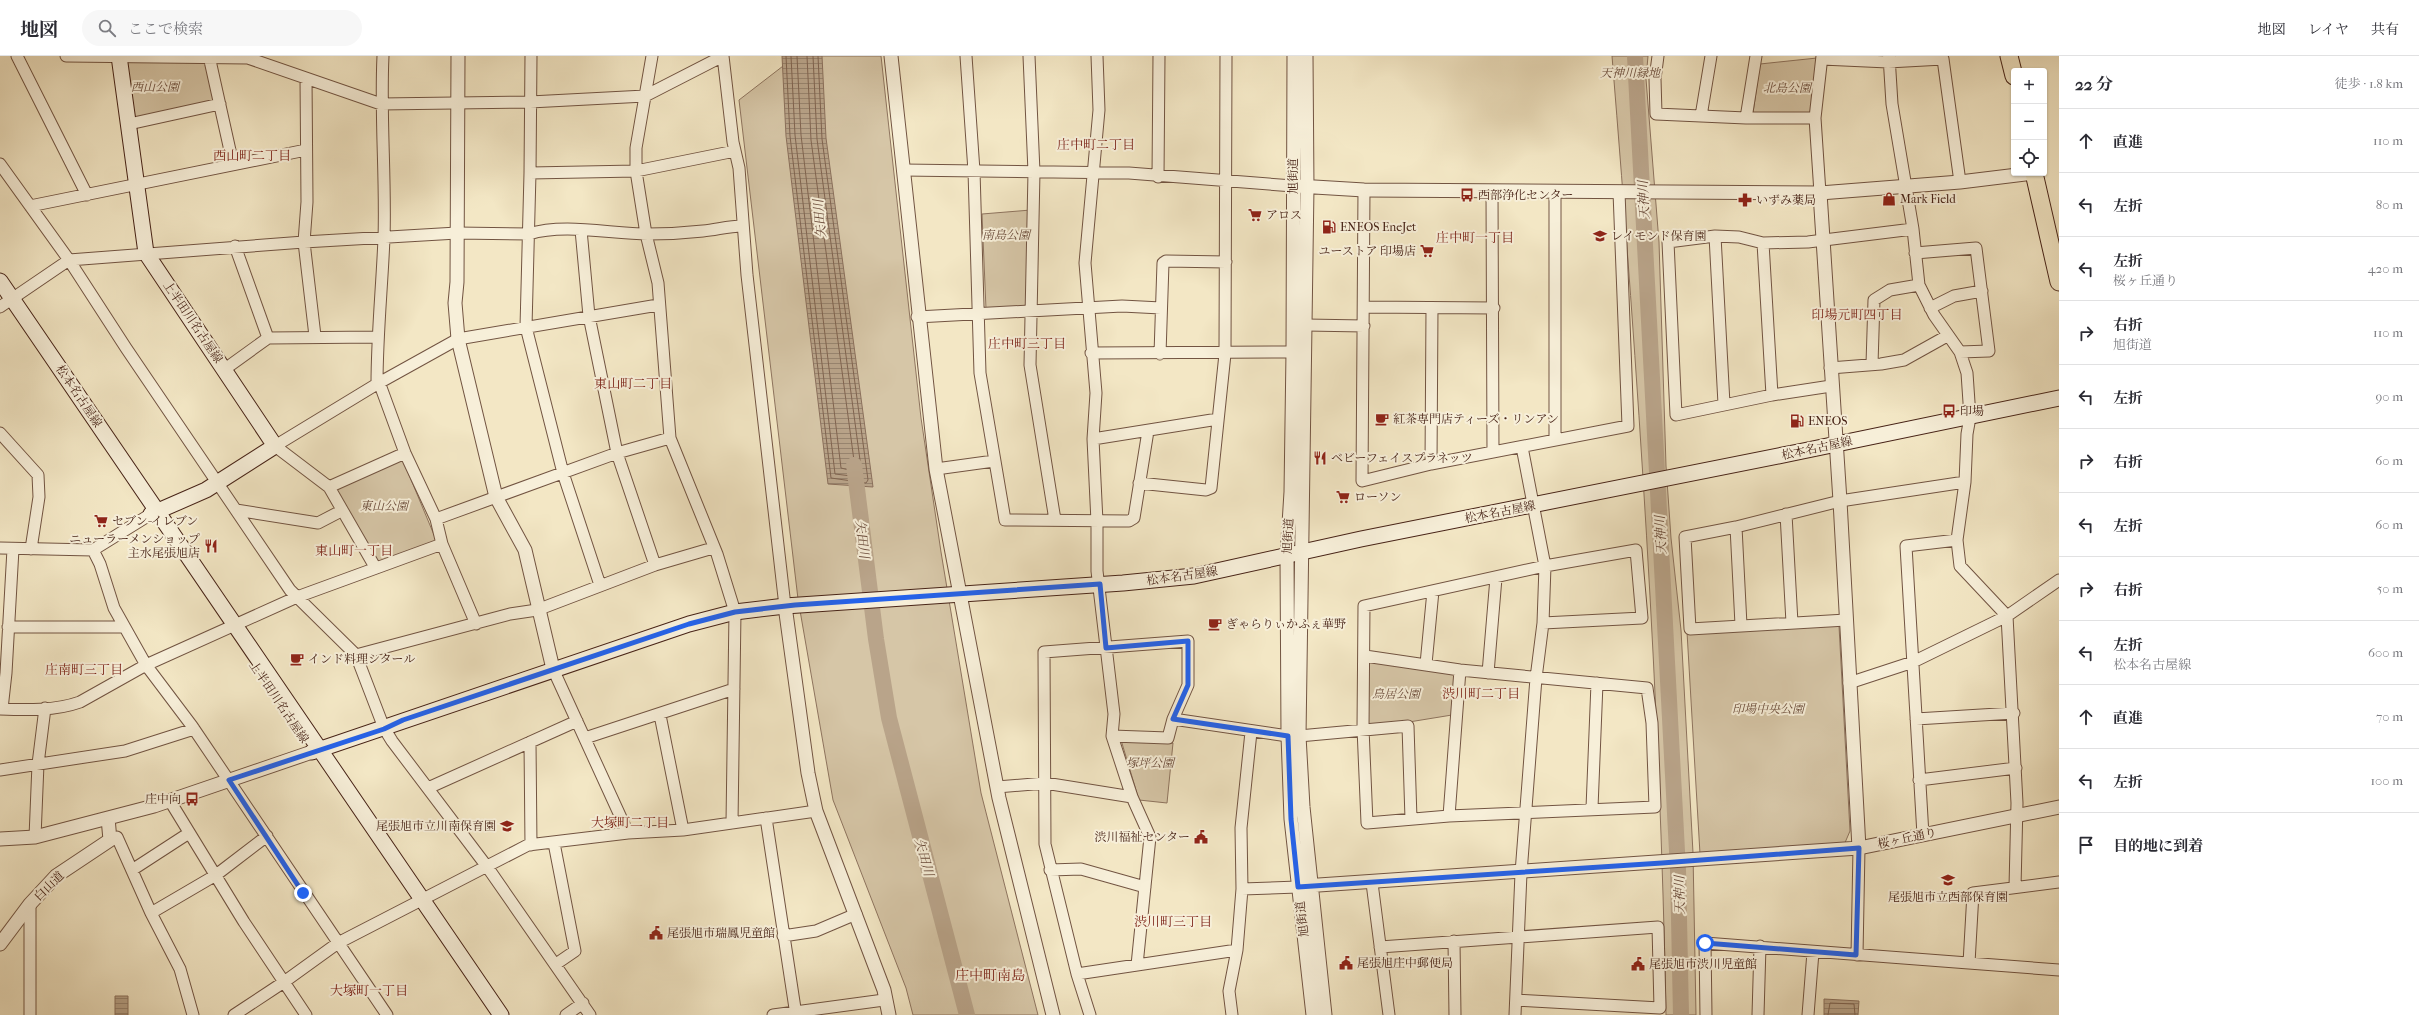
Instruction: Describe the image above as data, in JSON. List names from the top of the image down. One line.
{"streets":{"main road":["上半田川名古屋線","松本名古屋線"],"street":["旭街道","桜ヶ丘通り","白山道"]},"crossings":[["旭街道","松本名古屋線"],["旭街道","桜ヶ丘通り"],["上半田川名古屋線","松本名古屋線"]],"districts":["庄中町二丁目","西山町二丁目","庄中町一丁目","印場元町四丁目","庄中町三丁目","東山町二丁目","東山町一丁目","庄南町三丁目","渋川町二丁目","大塚町二丁目","渋川町三丁目","庄中町南島","大塚町一丁目"],"water":["天神川","矢田川"],"parks":["天神川緑地","西山公園","北島公園","南島公園","東山公園","鳥居公園","印場中央公園","塚坪公園"],"places":{"bus stop":["西部浄化センター","印場","庄中向"],"shop":["Mark Field"],"pharmacy":["いずみ薬局"],"supermarket":["アロス","ユーストア 印場店","ローソン","セブン-イレブン"],"fuel station":["ENEOS EneJet","ENEOS"],"school or university":["レイモンド保育園","尾張旭市立川南保育園","尾張旭市立西部保育園"],"cafe":["紅茶専門店ティーズ・リンアン","ぎゃらりぃかふぇ華野","インド料理シタール"],"restaurant":["ベビーフェイスプラネッツ","ニューラーメンショップ 主水尾張旭店"],"public building":["渋川福祉センター","尾張旭市瑞鳳児童館","尾張旭庄中郵便局","尾張旭市渋川児童館"]},"page":{"header":"地図","search":"ここで検索","nav":["地図","レイヤ","共有"],"heading":["22 分","徒歩 · 1.8 km"],"map_buttons":["+","−"],"list":[["直進","110 m"],["左折","80 m"],["左折","桜ヶ丘通り","420 m"],["右折","旭街道","110 m"],["左折","90 m"],["右折","60 m"],["左折","60 m"],["右折","50 m"],["左折","松本名古屋線","600 m"],["直進","70 m"],["左折","100 m"],"目的地に到着"]}}
